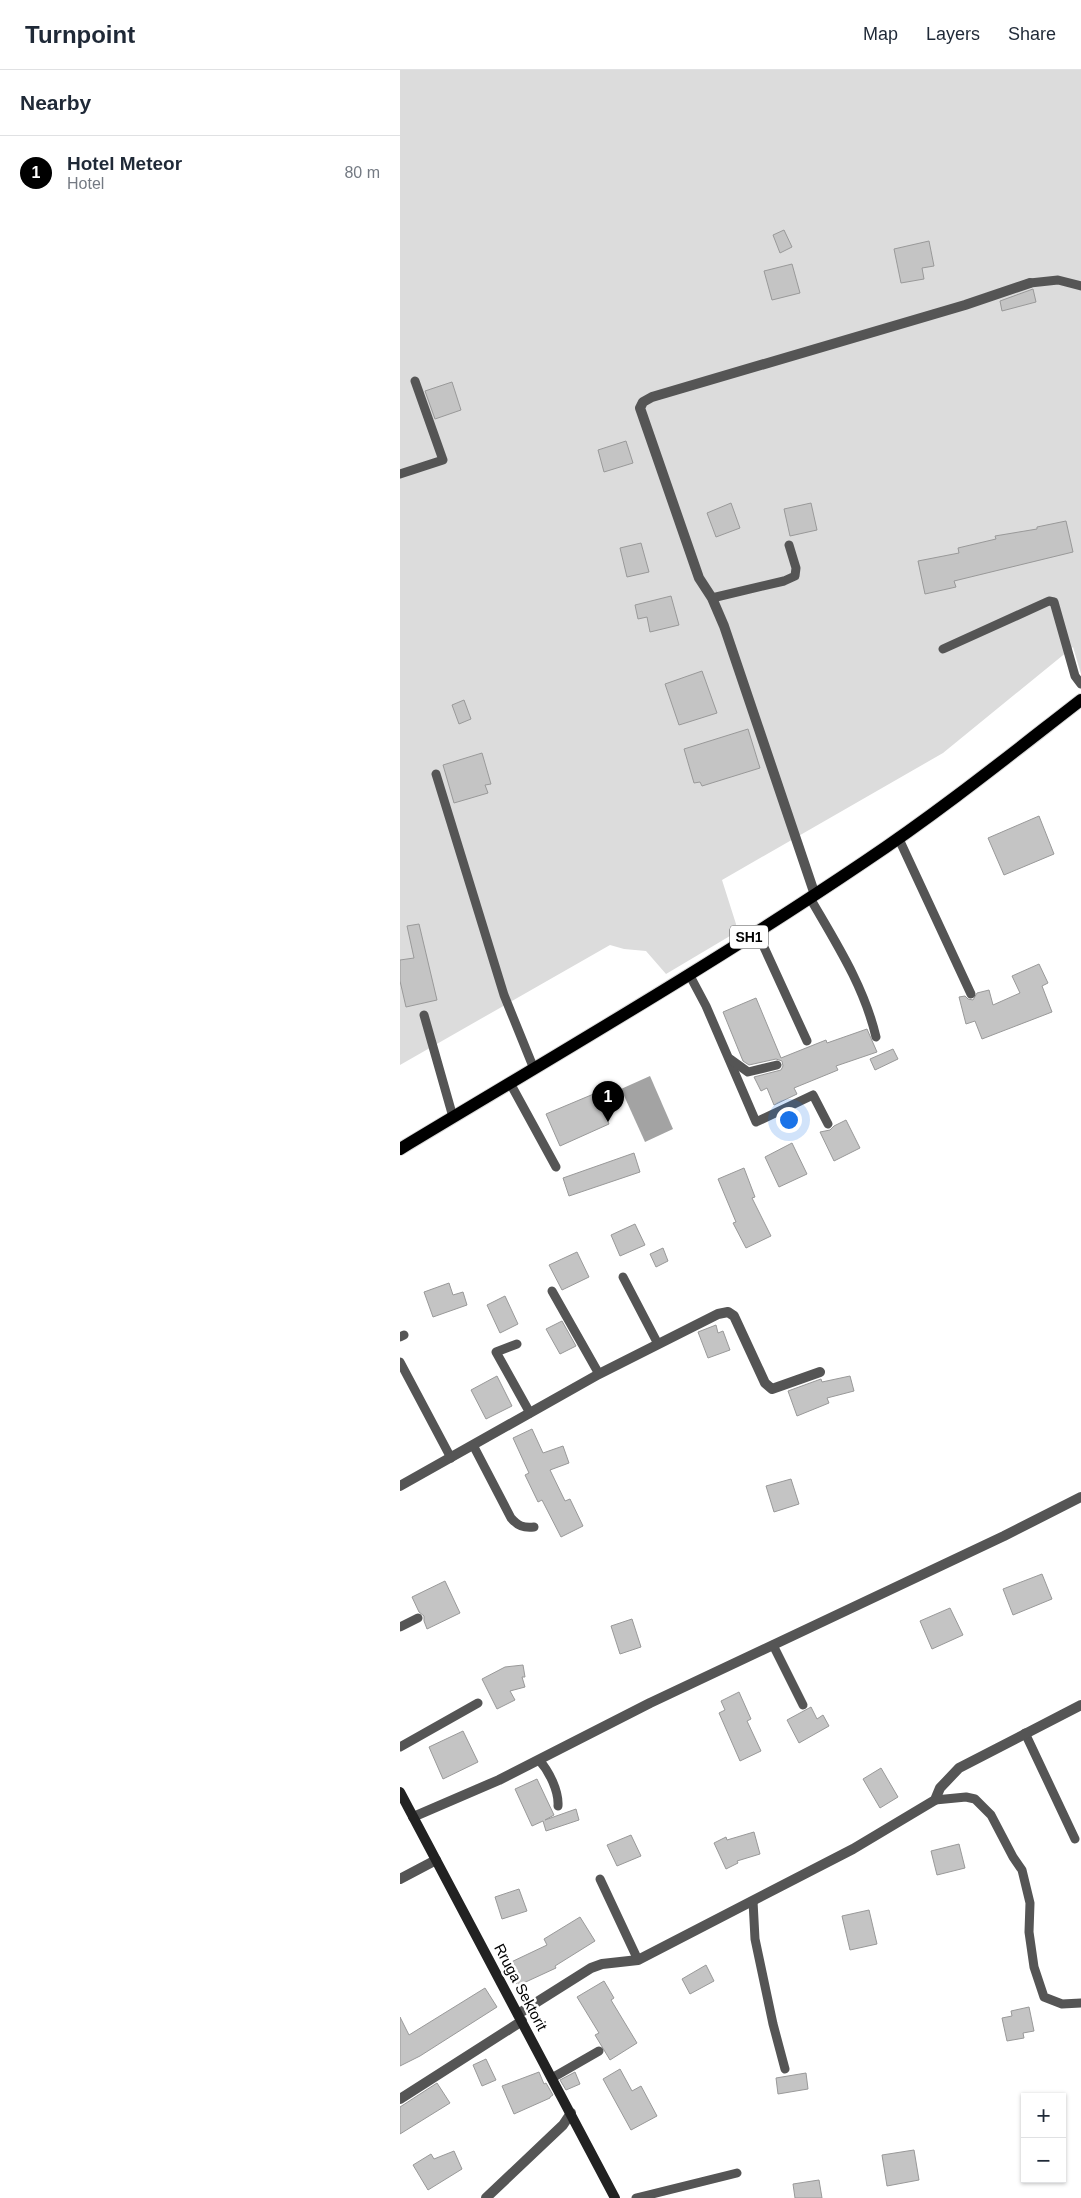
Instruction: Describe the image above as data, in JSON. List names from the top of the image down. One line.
{"streets":{"main road":["SH1"],"street":["Rruga Sektorit"]},"page":{"header":"Turnpoint","nav":["Map","Layers","Share"],"heading":"Nearby","list":[{"mark":"1","name":"Hotel Meteor","note":"Hotel","value":"80 m"}],"pins":"1","map_buttons":["+","−"]}}
